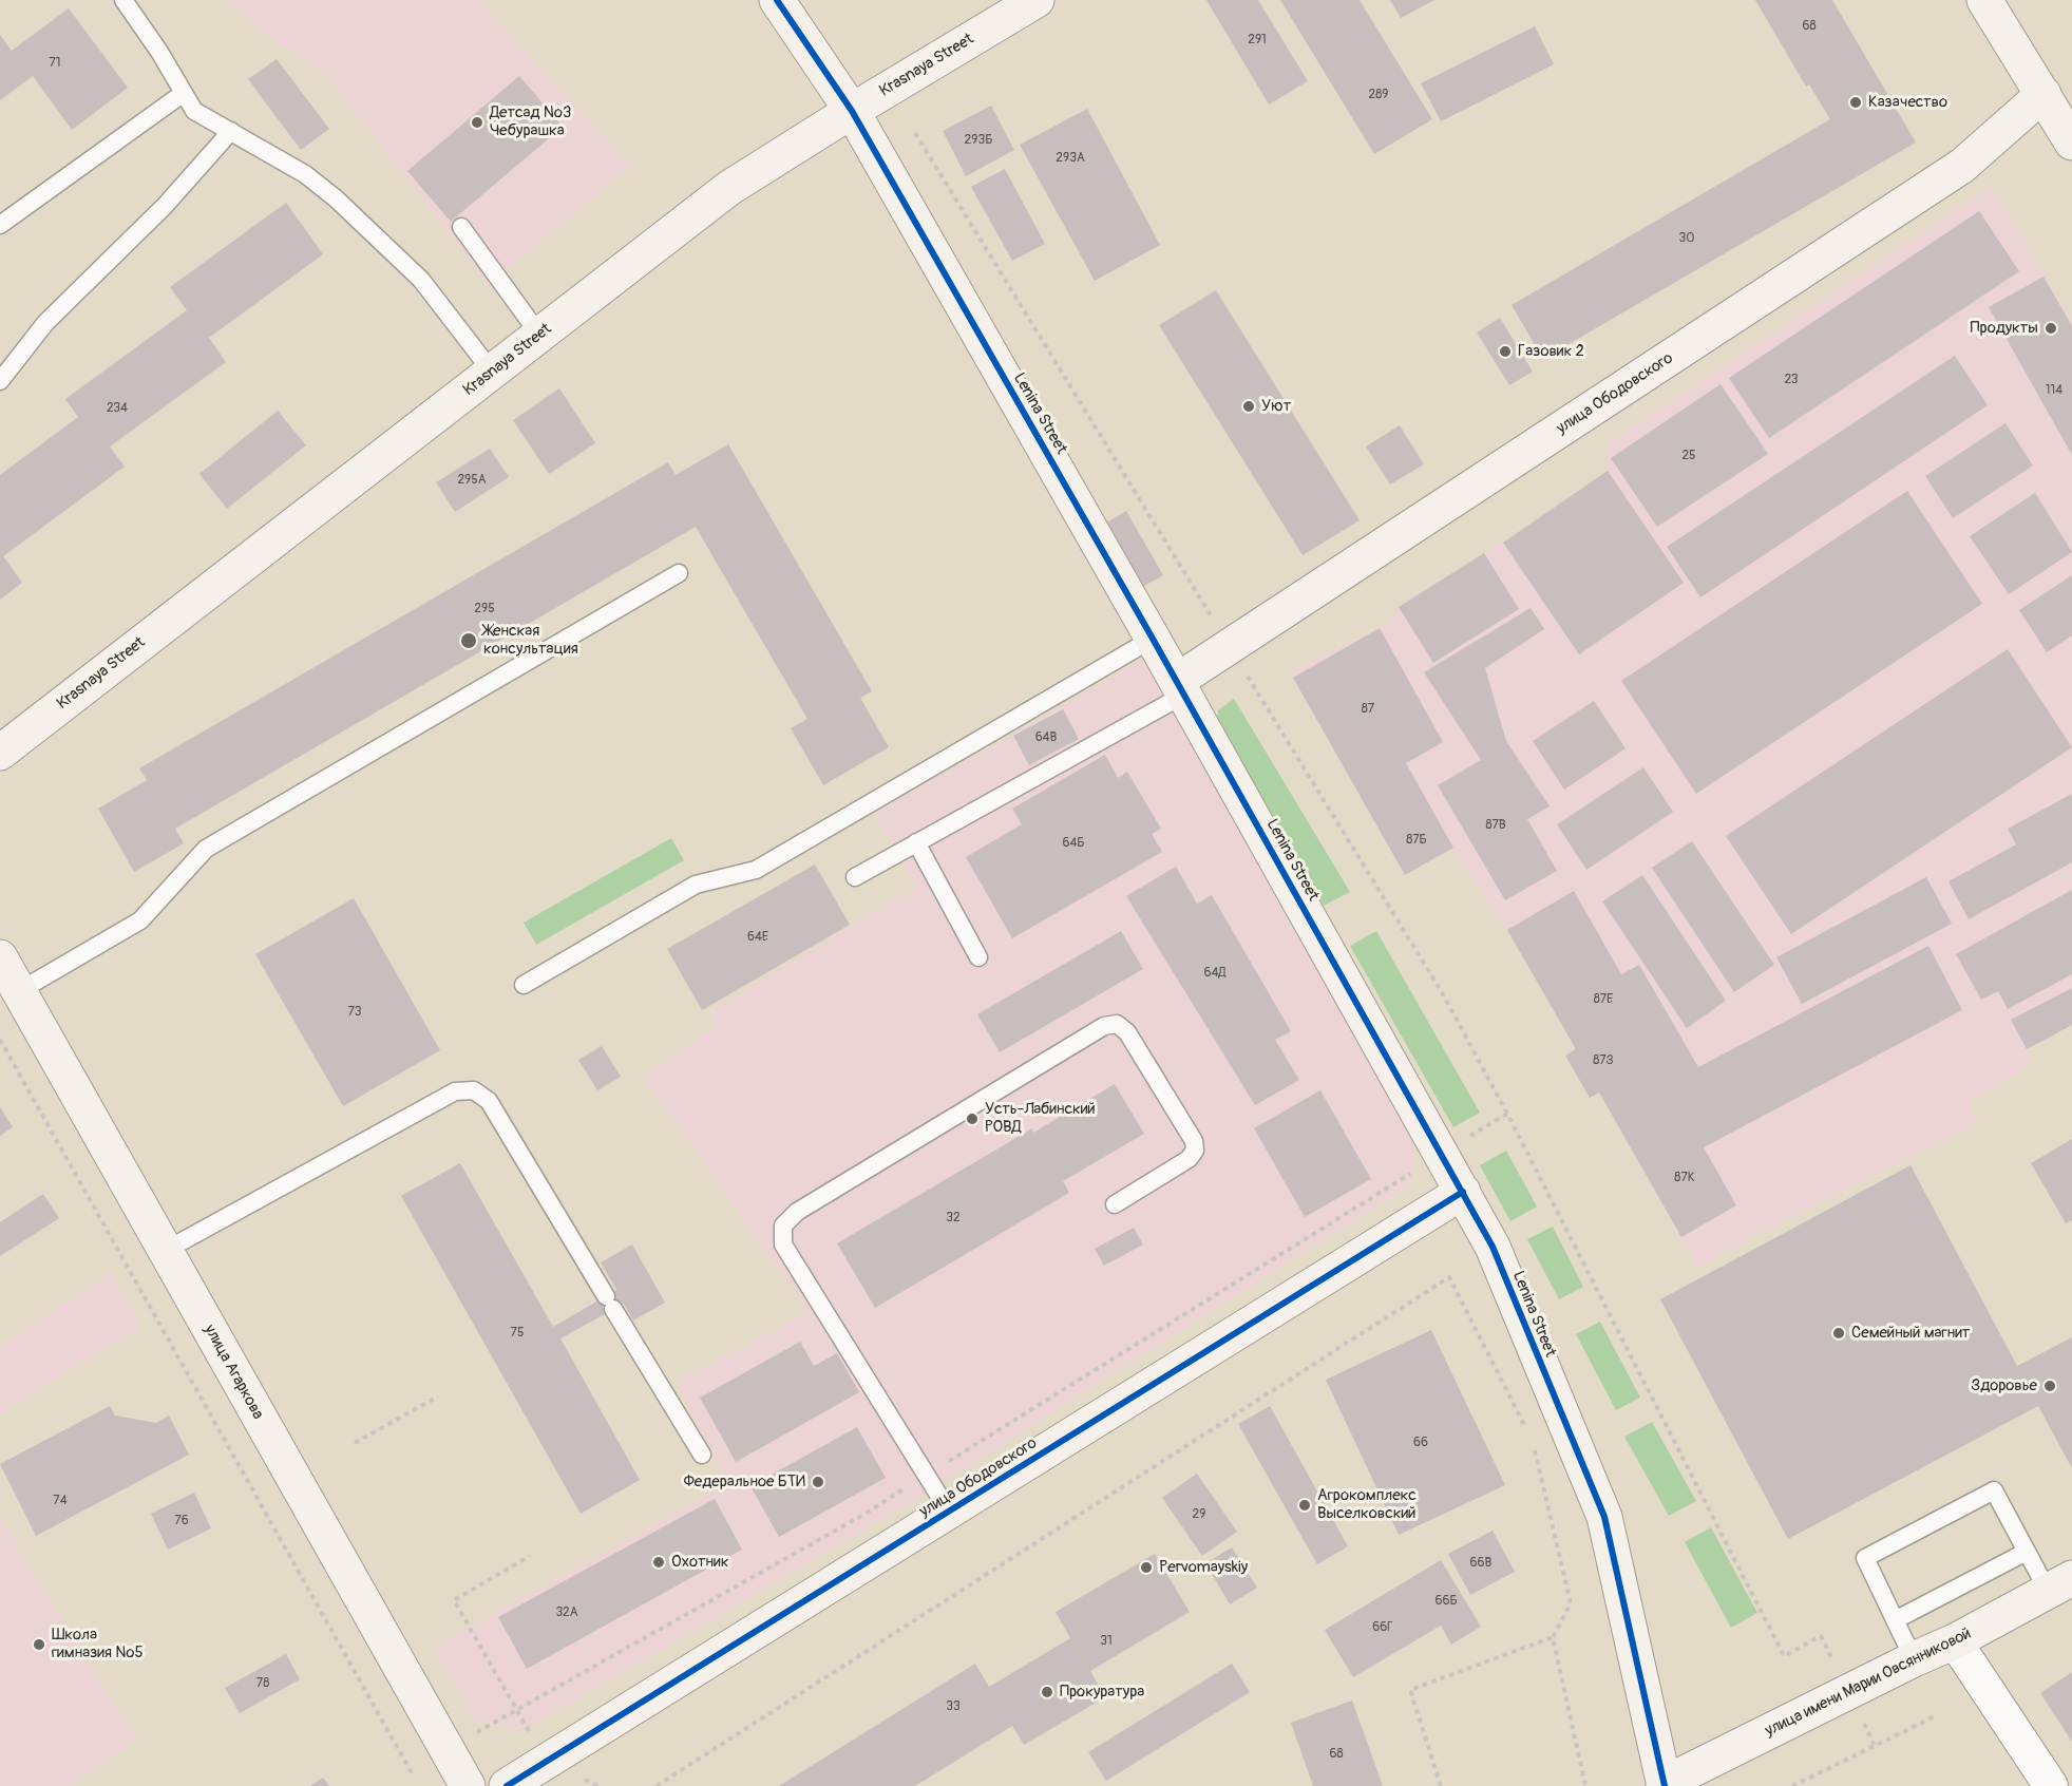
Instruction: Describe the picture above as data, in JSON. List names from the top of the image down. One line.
{"streets":{"street":["Krasnaya Street","улица Ободовского","Lenina Street","улица Агаркова","улица имени Марии Овсянниковой"]},"crossings":[["Krasnaya Street","Lenina Street"],["улица Ободовского","Lenina Street"],["Lenina Street","улица имени Марии Овсянниковой"]],"places":["Казачество","Детсад №3 Чебурашка","Продукты","Газовик 2","Уют","Женская консультация","Усть-Лабинский РОВД","Семейный магнит","Здоровье","Федеральное БТИ","Агрокомплекс Выселковский","Охотник","Pervomayskiy","Школа гимназия №5","Прокуратура"],"house_numbers":["68","291","71","289","293Б","293А","30","23","114","234","25","295А","295","87","64В","87В","87Б","64Б","64Е","64Д","87Е","73","87З","87К","32","75","66","74","29","76","66В","66Б","32А","66Г","31","78","33","68"]}
